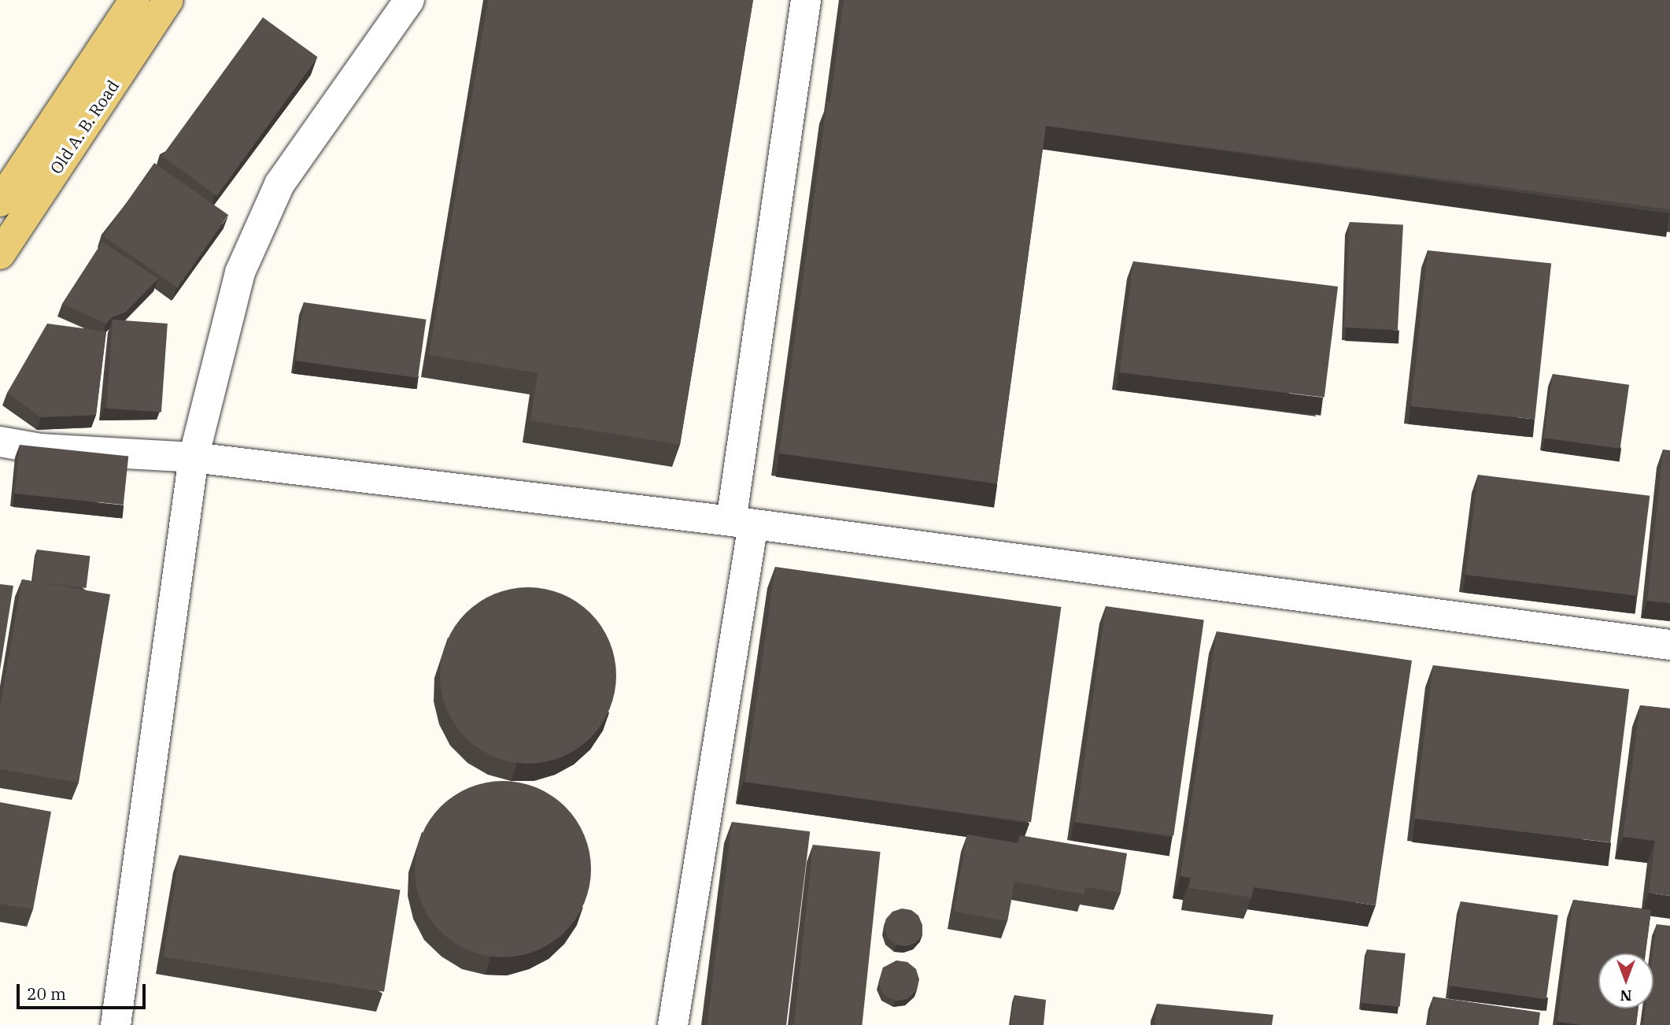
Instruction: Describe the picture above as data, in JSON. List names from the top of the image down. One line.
{"streets":{"main road":["Old A. B. Road"]},"scale_bar":"20 m","north":"bottom"}
